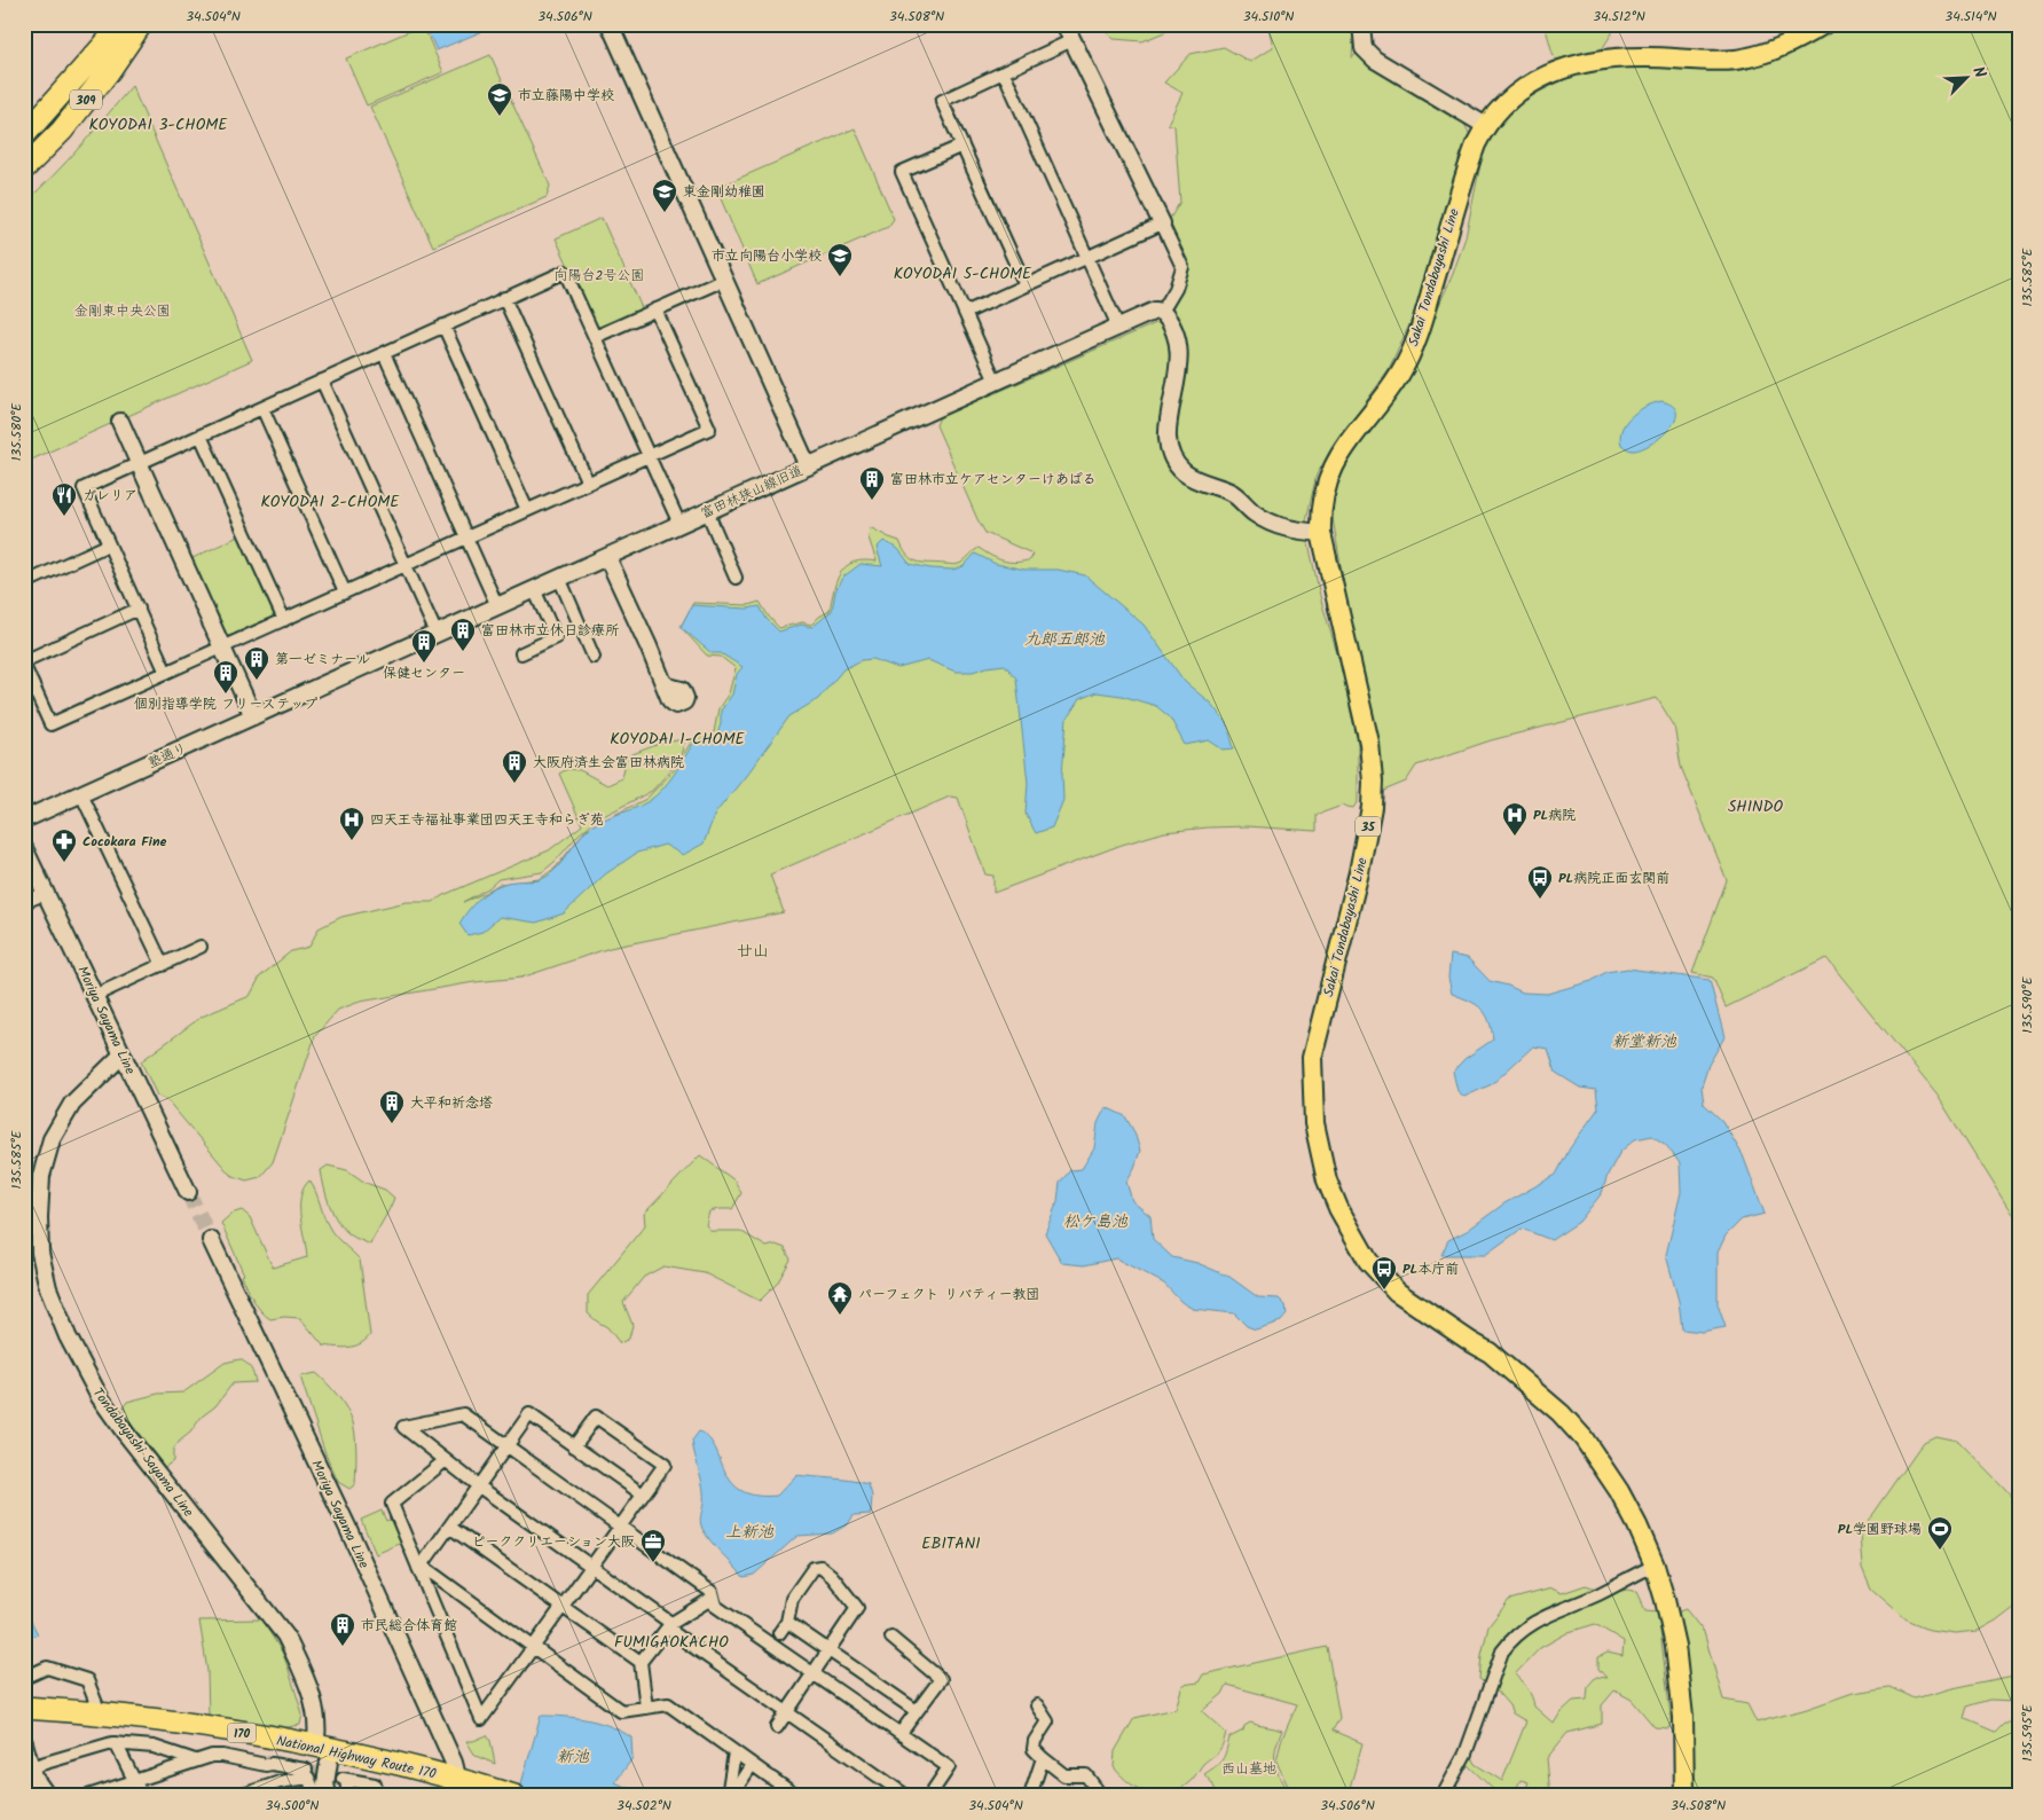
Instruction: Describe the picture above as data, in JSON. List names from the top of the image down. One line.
{"streets":{"highway":["309","170","National Highway Route 170"],"main road":["Sakai Tondabayashi Line","35"],"street":["富田林狭山線旧道","塾通り","Moriya Sayama Line","Tondabayashi Sayama Line"]},"crossings":[["富田林狭山線旧道","塾通り"],["Moriya Sayama Line","Tondabayashi Sayama Line"],["Moriya Sayama Line","National Highway Route 170"],["Tondabayashi Sayama Line","National Highway Route 170"]],"districts":["KOYODAI 3-CHOME","KOYODAI 5-CHOME","KOYODAI 2-CHOME","KOYODAI 1-CHOME","SHINDO","廿山","EBITANI","FUMIGAOKACHO"],"water":["九郎五郎池","新堂新池","松ケ島池","上新池","新池"],"parks":["向陽台2号公園","金剛東中央公園","西山墓地"],"places":{"school or university":["市立藤陽中学校","東金剛幼稚園","市立向陽台小学校"],"building":["富田林市立ケアセンターけあぱる","富田林市立休日診療所","保健センター","第一ゼミナール","個別指導学院 フリーステップ","大阪府済生会富田林病院","大平和祈念塔","市民総合体育館"],"restaurant":["ガレリア"],"hospital":["PL病院","四天王寺福祉事業団四天王寺和らぎ苑"],"pharmacy":["Cocokara Fine"],"bus stop":["PL病院正面玄関前","PL本庁前"],"temple":["パーフェクト リバティー教団"],"sports":["PL学園野球場"],"office":["ピーククリエーション大阪"]},"north":"top right","coordinates":["34.504°N","34.506°N","34.508°N","34.510°N","34.512°N","34.514°N","135.585°E","135.580°E","135.590°E","135.595°E","34.500°N","34.502°N"]}
